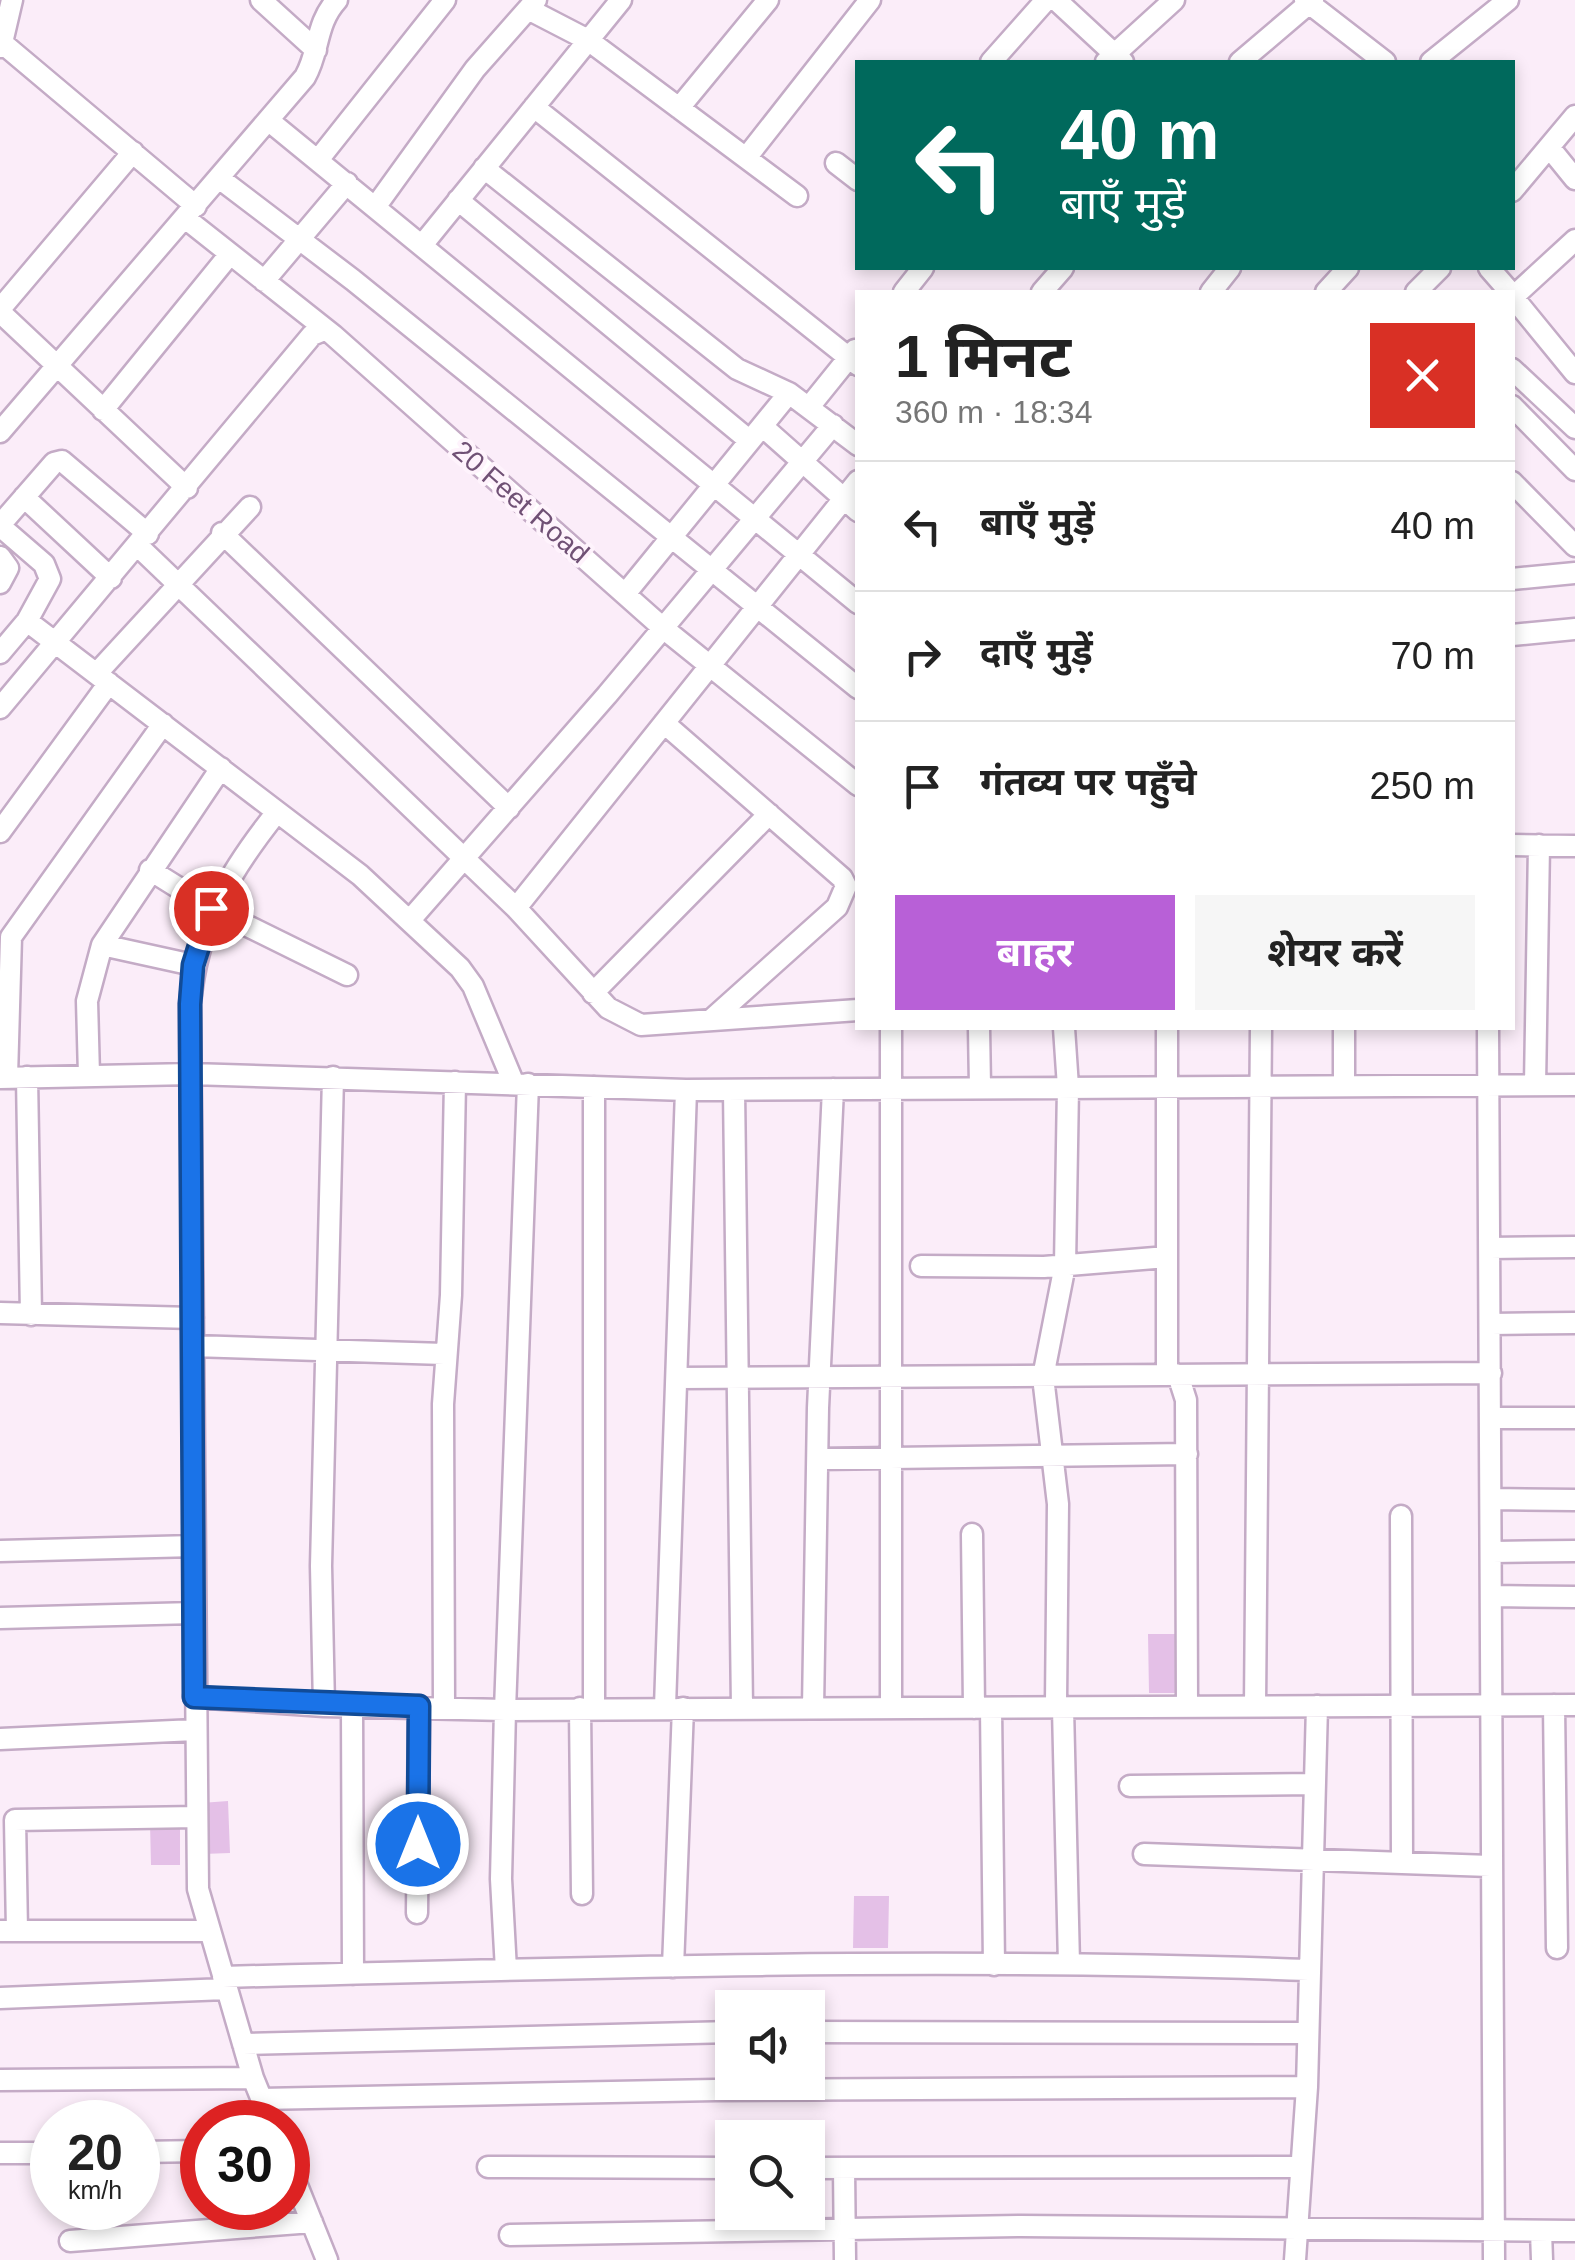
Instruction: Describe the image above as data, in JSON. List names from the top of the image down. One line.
{"streets":{"street":["20 Feet Road"]},"page":{"turn":["40 m","बाएँ मुड़ें"],"heading":["1 मिनट","360 m · 18:34"],"list":[{"name":"बाएँ मुड़ें","value":"40 m"},{"name":"दाएँ मुड़ें","value":"70 m"},{"name":"गंतव्य पर पहुँचे","value":"250 m"}],"buttons":["बाहर","शेयर करें"],"speed":"20 km/h","limit":"30"}}
